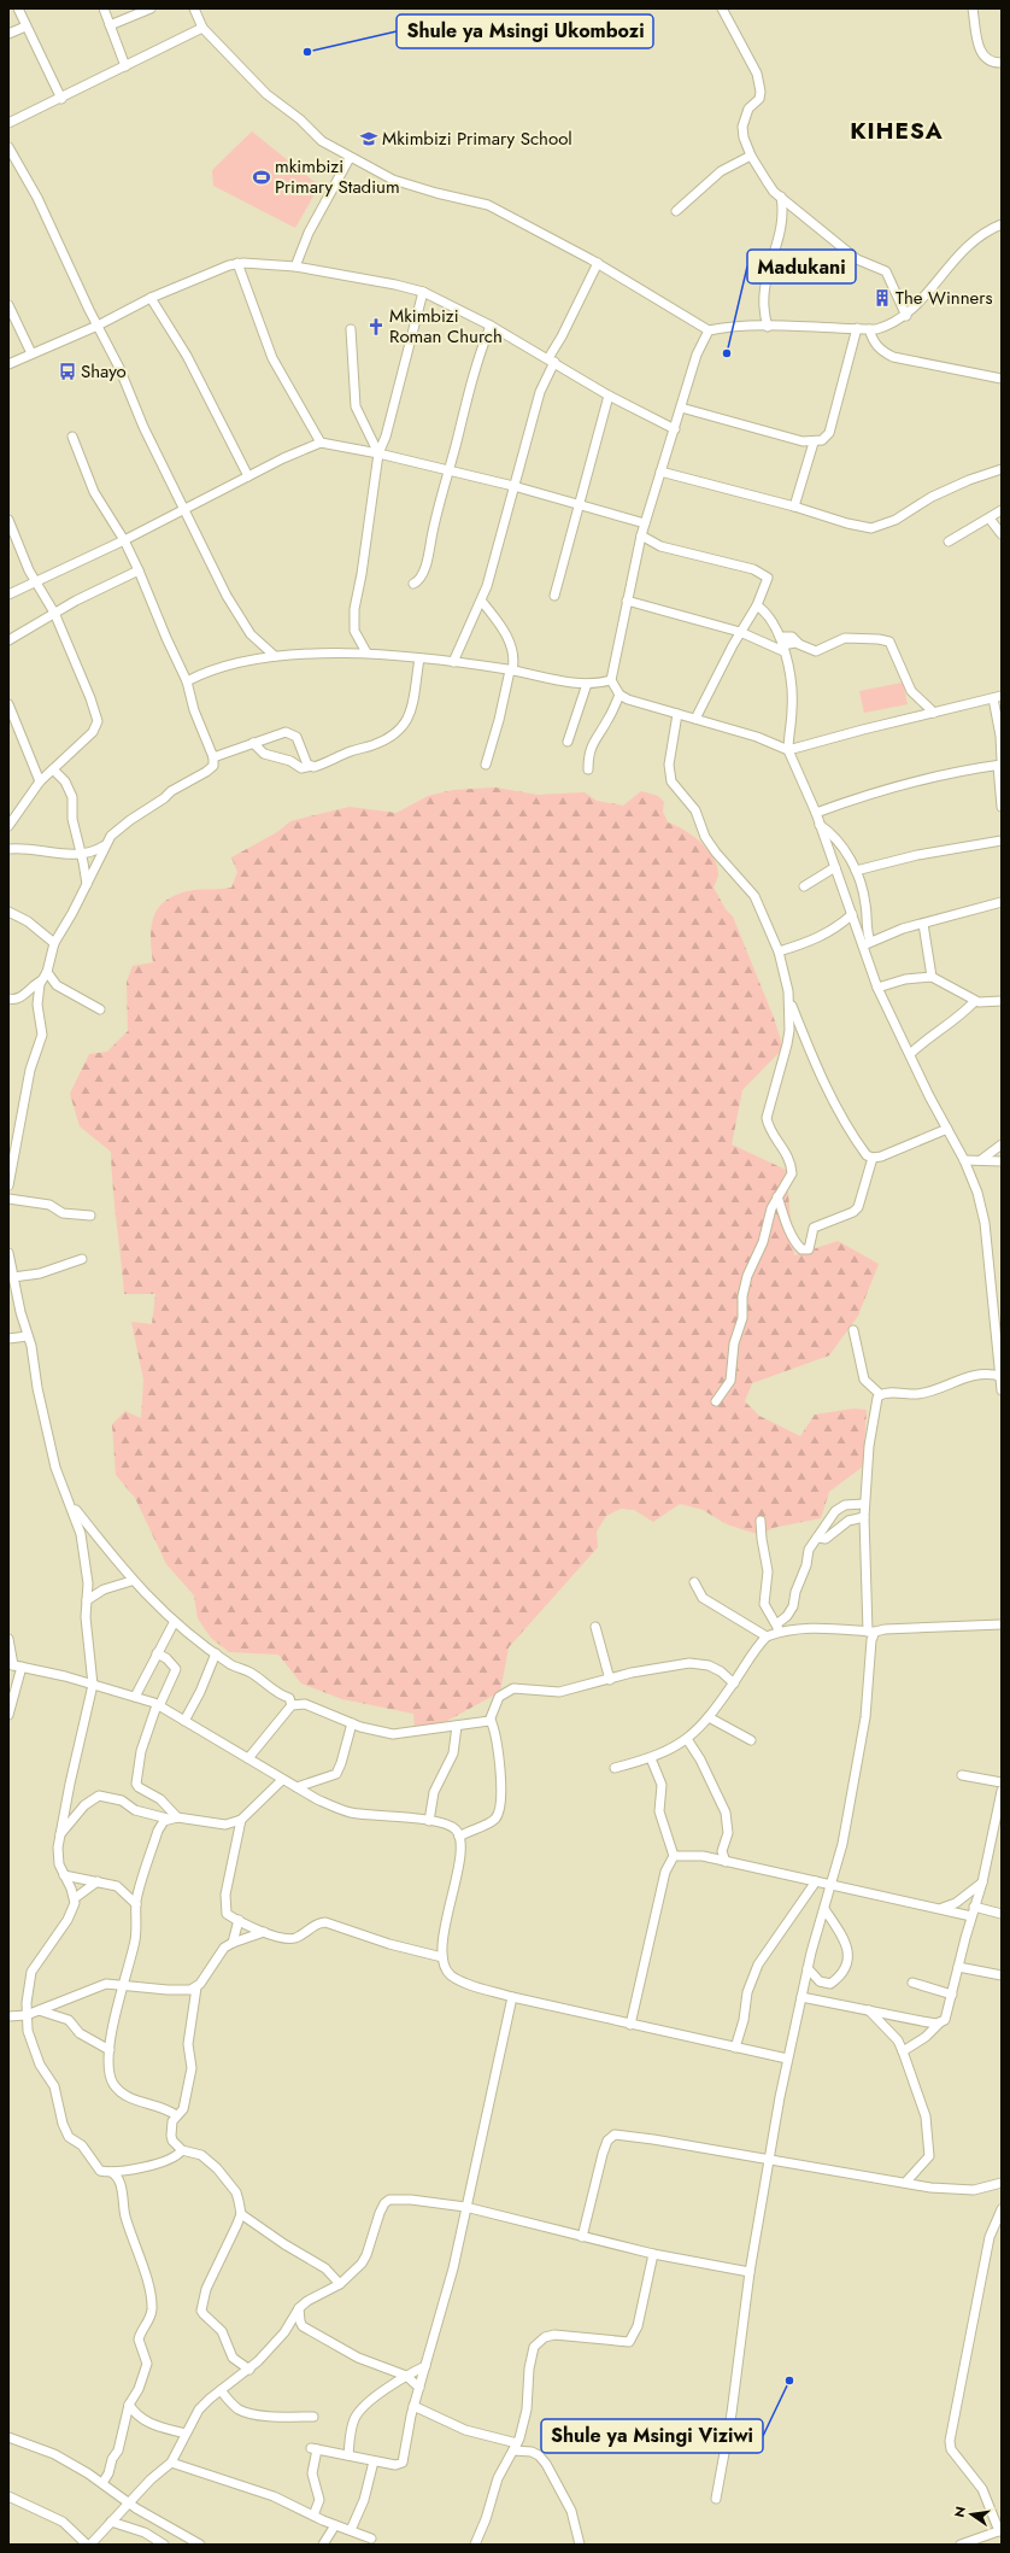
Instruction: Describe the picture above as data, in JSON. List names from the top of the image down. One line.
{"districts":["KIHESA"],"places":{"other":["Shule ya Msingi Ukombozi","Madukani","Shule ya Msingi Viziwi"],"school or university":["Mkimbizi Primary School"],"sports":["mkimbizi Primary Stadium"],"building":["The Winners"],"church":["Mkimbizi Roman Church"],"bus stop":["Shayo"]},"north":"left"}
